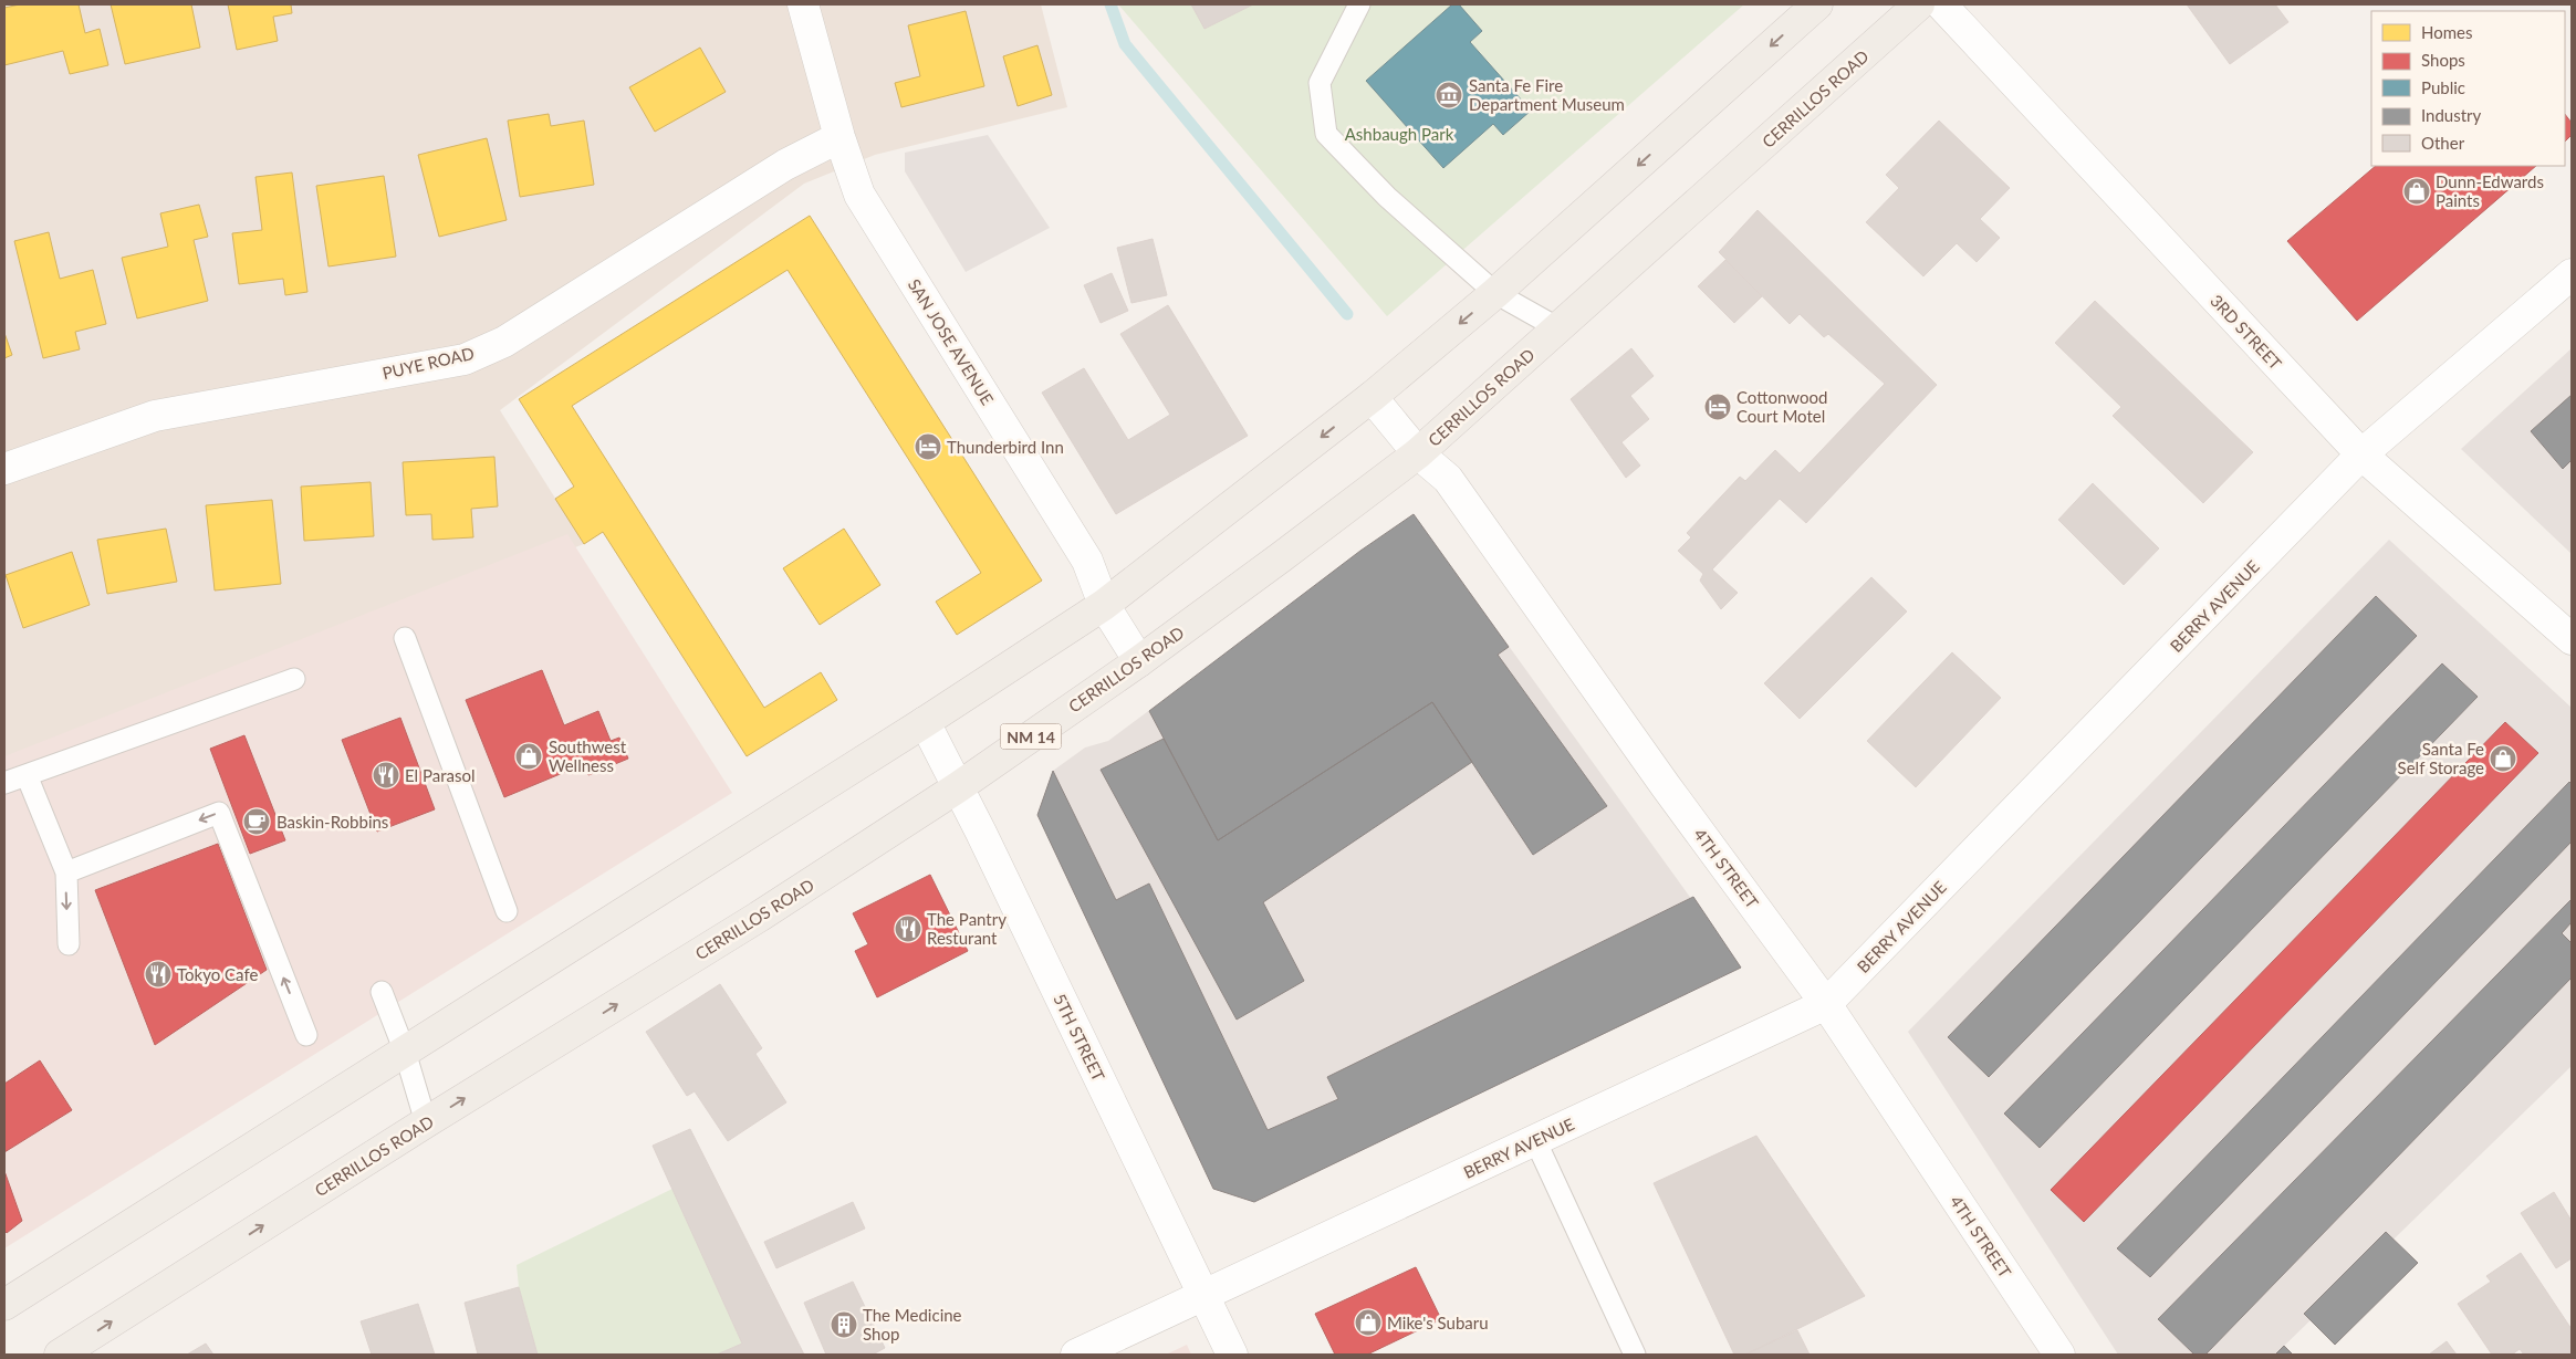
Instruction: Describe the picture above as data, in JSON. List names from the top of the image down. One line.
{"streets":{"main road":["CERRILLOS ROAD","NM 14"],"street":["3RD STREET","SAN JOSE AVENUE","PUYE ROAD","BERRY AVENUE","4TH STREET","5TH STREET"]},"crossings":[["CERRILLOS ROAD","SAN JOSE AVENUE"],["CERRILLOS ROAD","4TH STREET"],["CERRILLOS ROAD","5TH STREET"],["3RD STREET","BERRY AVENUE"],["SAN JOSE AVENUE","PUYE ROAD"],["BERRY AVENUE","4TH STREET"],["BERRY AVENUE","5TH STREET"]],"parks":["Ashbaugh Park"],"places":{"museum":["Santa Fe Fire Department Museum"],"shop":["Dunn-Edwards Paints","Southwest Wellness","Santa Fe Self Storage","Mike's Subaru"],"hotel":["Cottonwood Court Motel","Thunderbird Inn"],"restaurant":["El Parasol","The Pantry Resturant","Tokyo Cafe"],"cafe":["Baskin-Robbins"],"building":["The Medicine Shop"]},"legend":["Homes","Shops","Public","Industry","Other"]}
